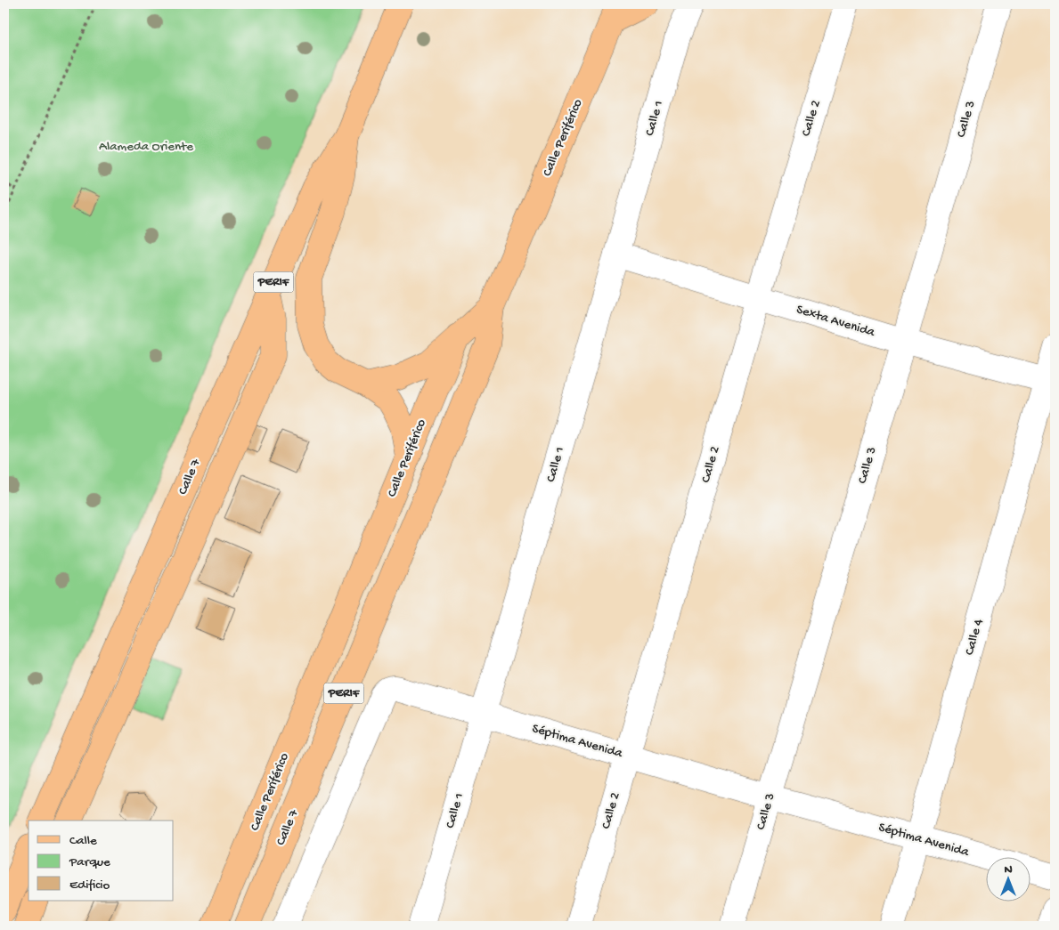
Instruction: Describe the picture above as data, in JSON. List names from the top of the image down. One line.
{"streets":{"main road":["Calle Periférico","PERIF","Calle 7"],"street":["Calle 1","Calle 2","Calle 3","Sexta Avenida","Calle 4","Séptima Avenida"]},"crossings":[["Calle 1","Sexta Avenida"],["Calle 1","Séptima Avenida"],["Calle 2","Sexta Avenida"],["Calle 2","Séptima Avenida"],["Calle 3","Sexta Avenida"],["Calle 3","Séptima Avenida"],["Calle Periférico","Calle 7"],["PERIF","Calle 7"],["Sexta Avenida","Calle 4"],["Calle 4","Séptima Avenida"]],"parks":["Alameda Oriente"],"legend":["Calle","Parque","Edificio"],"north":"top"}
